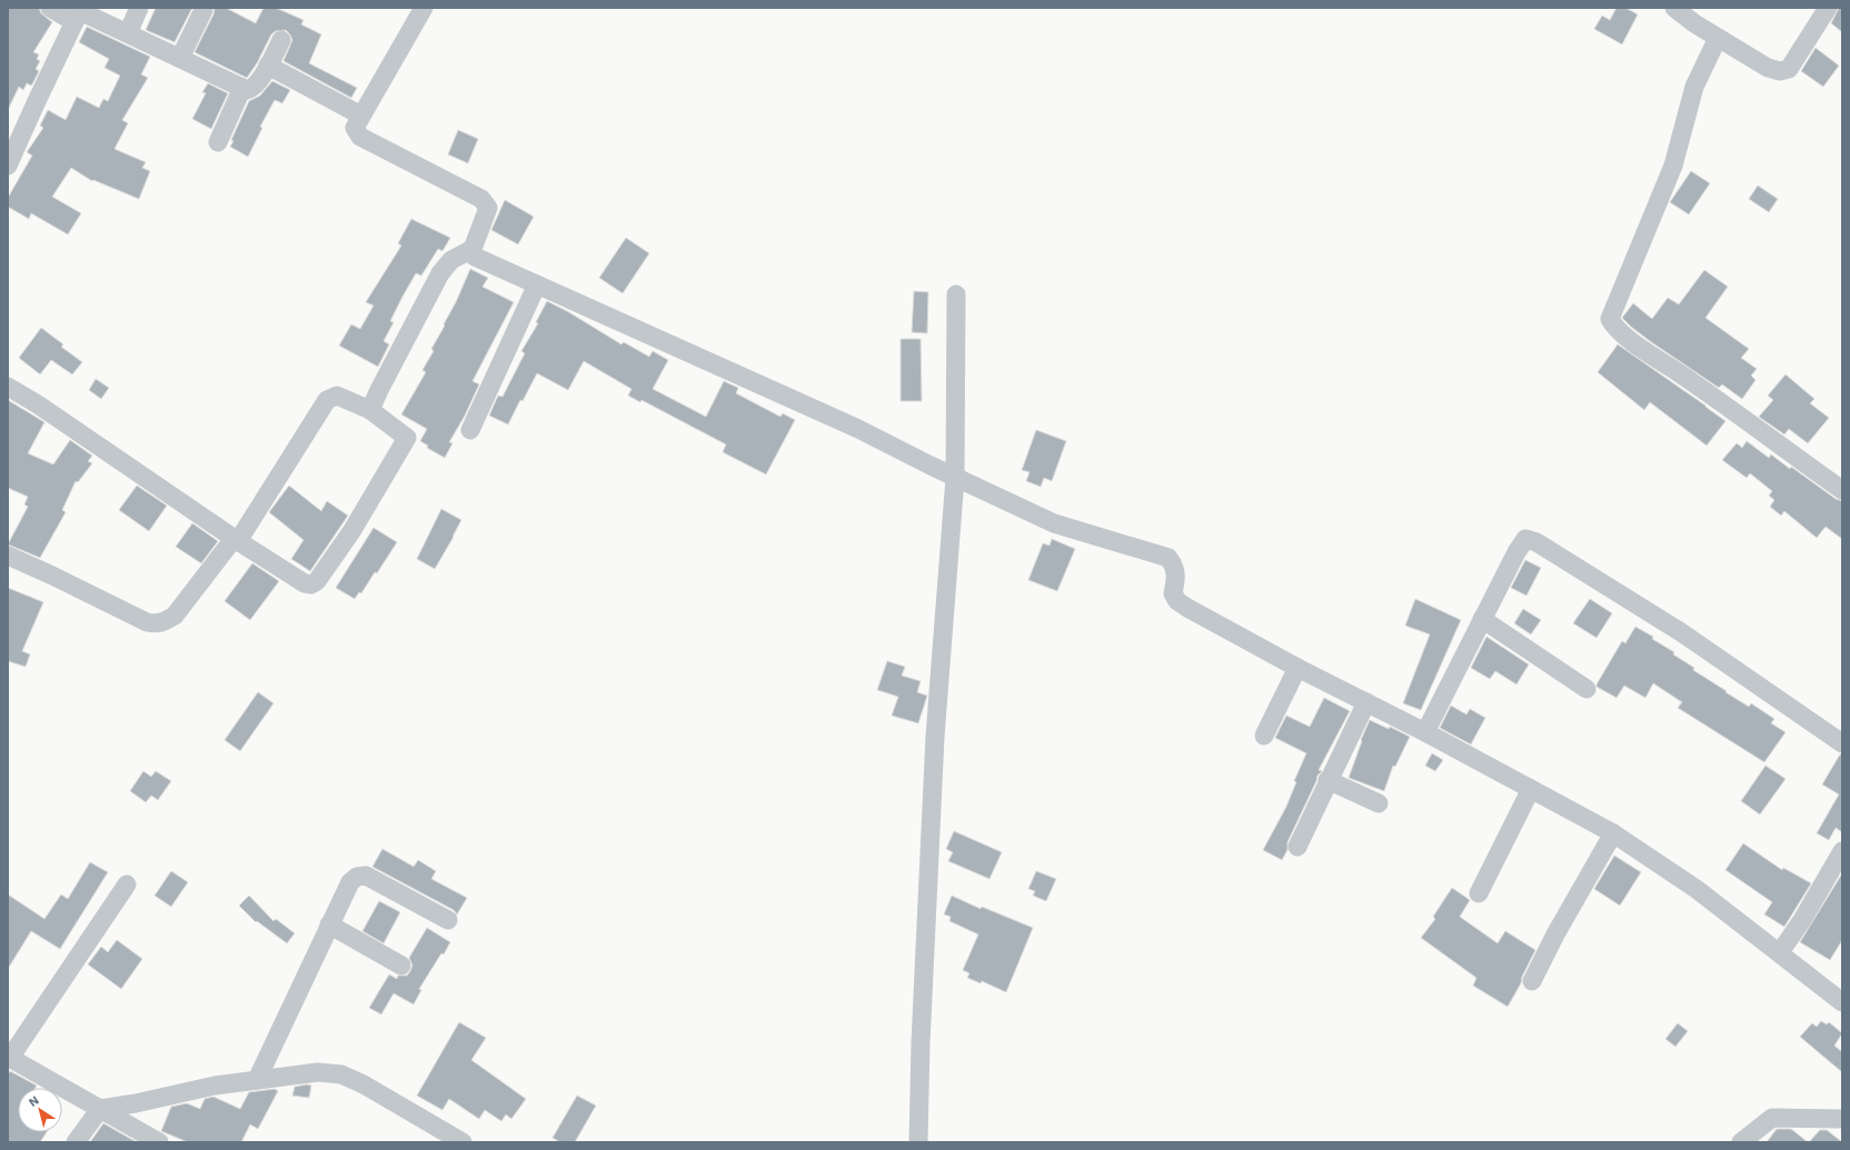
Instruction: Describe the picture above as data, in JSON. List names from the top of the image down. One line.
{"north":"top left"}
